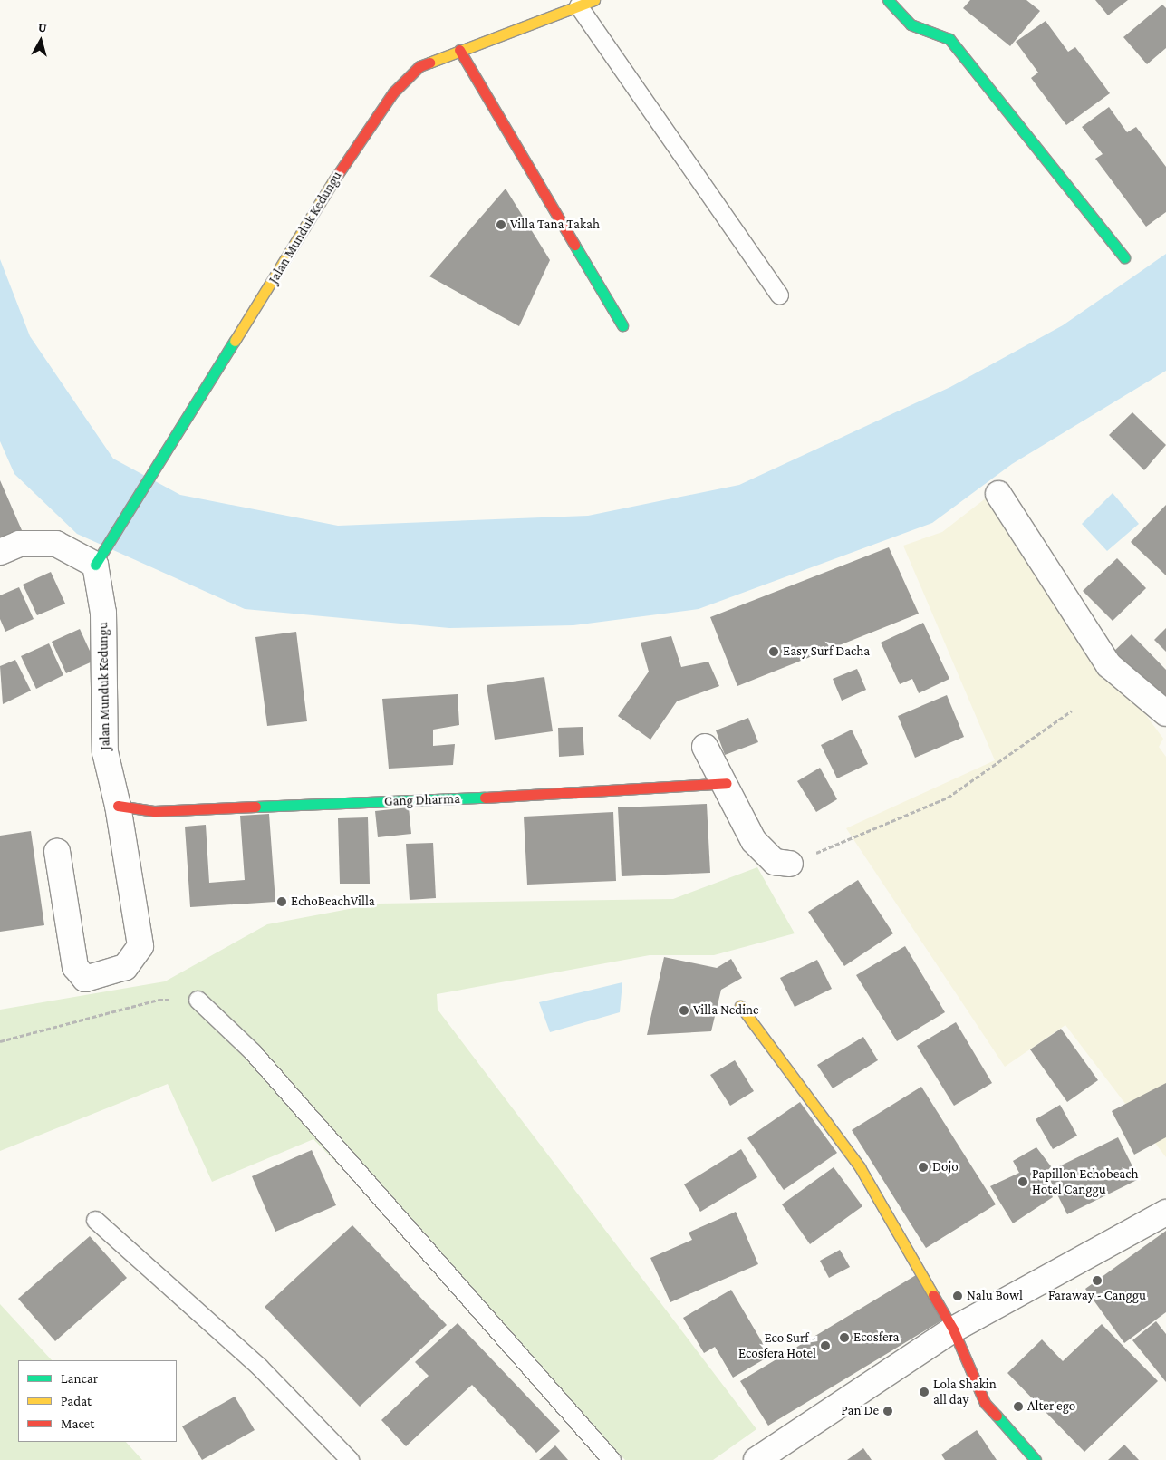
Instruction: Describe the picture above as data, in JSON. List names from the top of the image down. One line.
{"streets":{"street":["Jalan Munduk Kedungu","Gang Dharma"]},"crossings":[["Jalan Munduk Kedungu","Gang Dharma"]],"places":["Villa Tana Takah","Easy Surf Dacha","EchoBeachVilla","Villa Nedine","Dojo","Papillon Echobeach Hotel Canggu","Faraway - Canggu","Nalu Bowl","Ecosfera","Eco Surf - Ecosfera Hotel","Lola Shakin all day","Alter ego","Pan De"],"legend":["Lancar","Padat","Macet"],"north":"top"}
